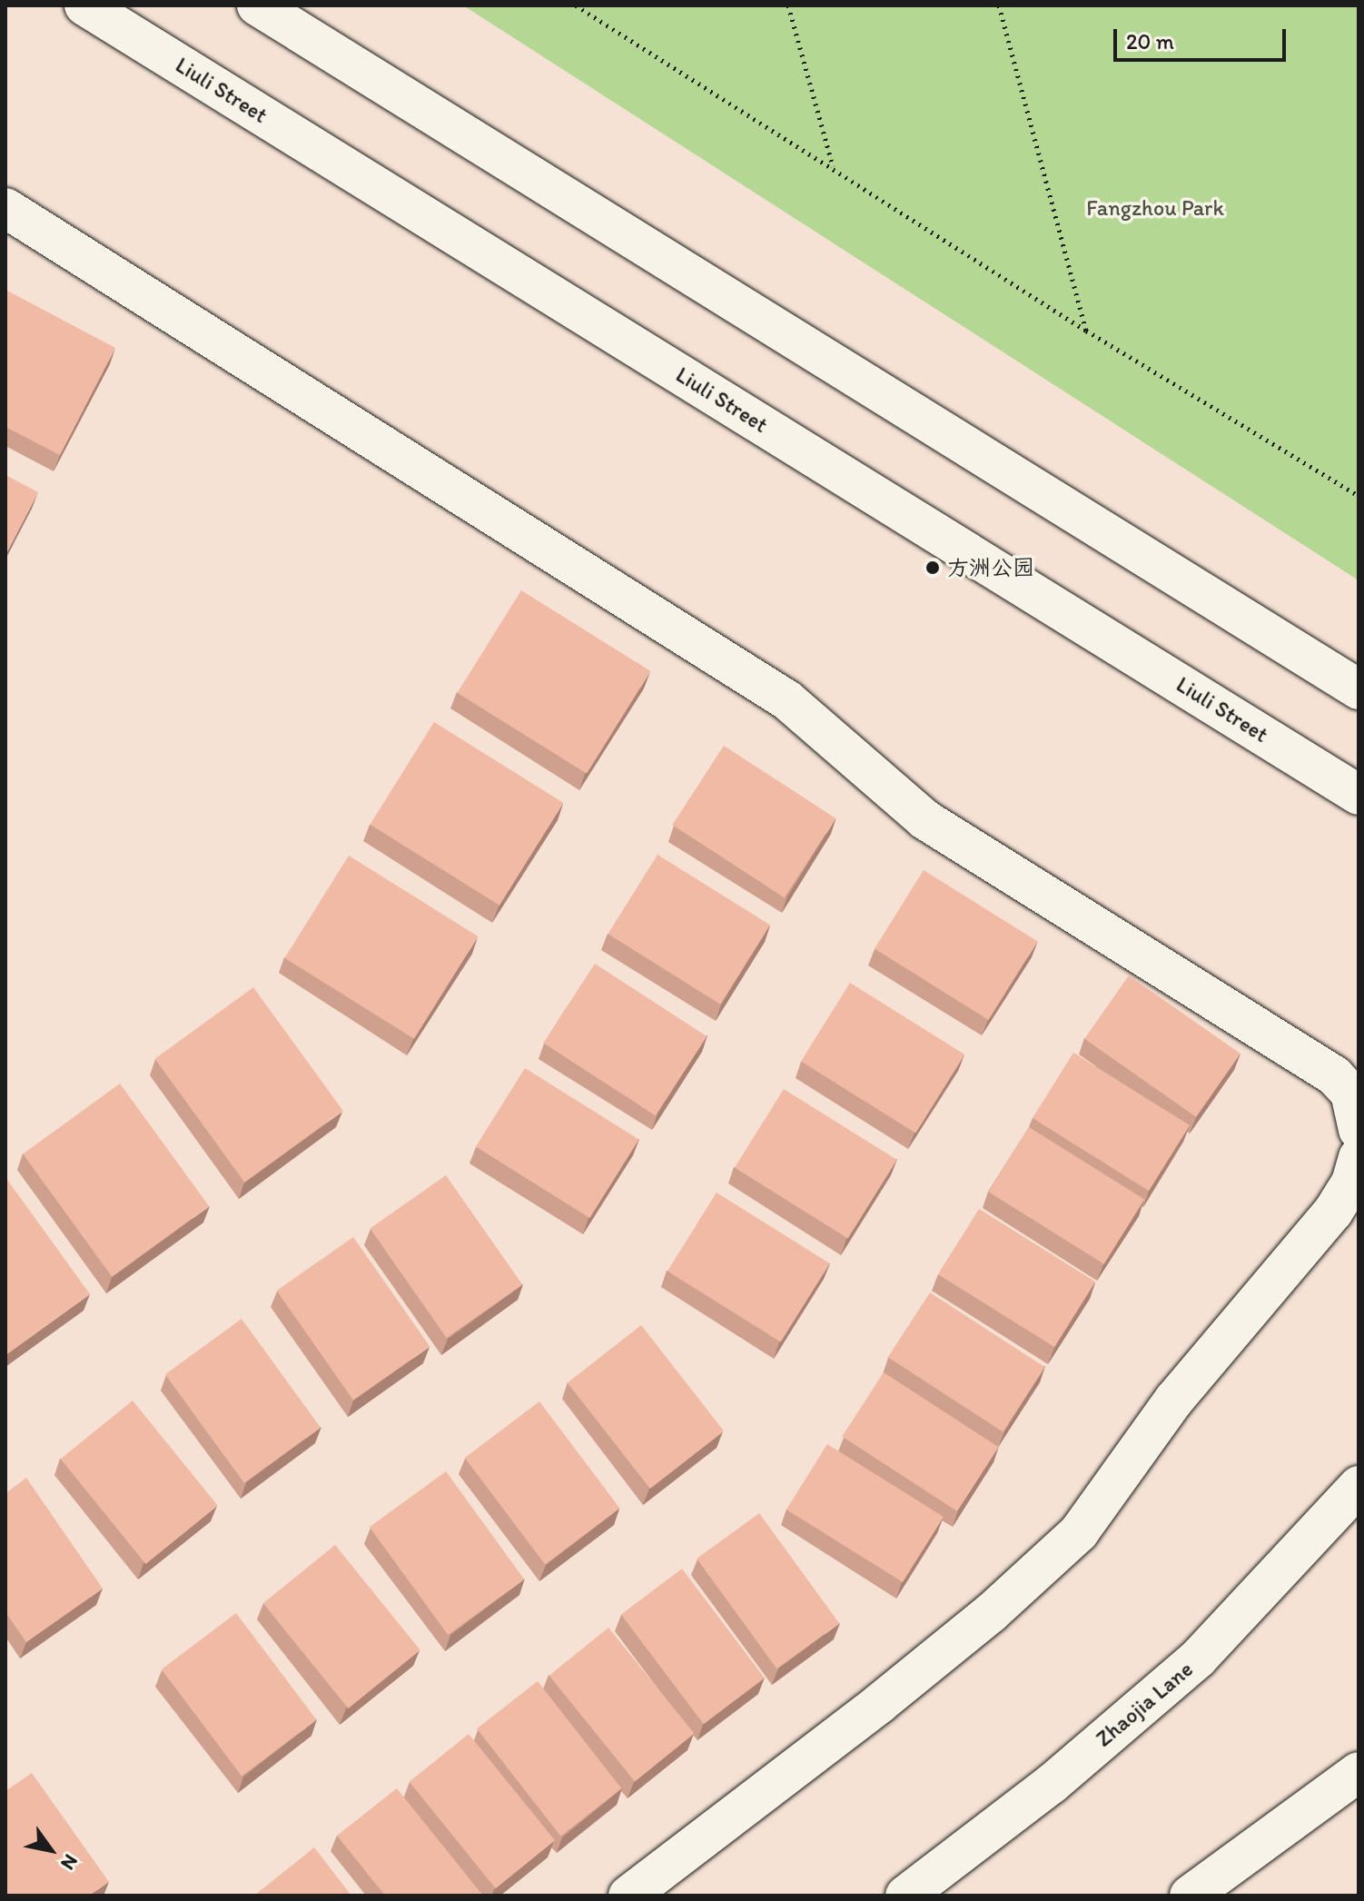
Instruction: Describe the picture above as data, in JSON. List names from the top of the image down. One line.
{"streets":{"street":["Liuli Street","Zhaojia Lane"]},"parks":["Fangzhou Park"],"places":["方洲公园"],"scale_bar":"20 m","north":"bottom right"}
